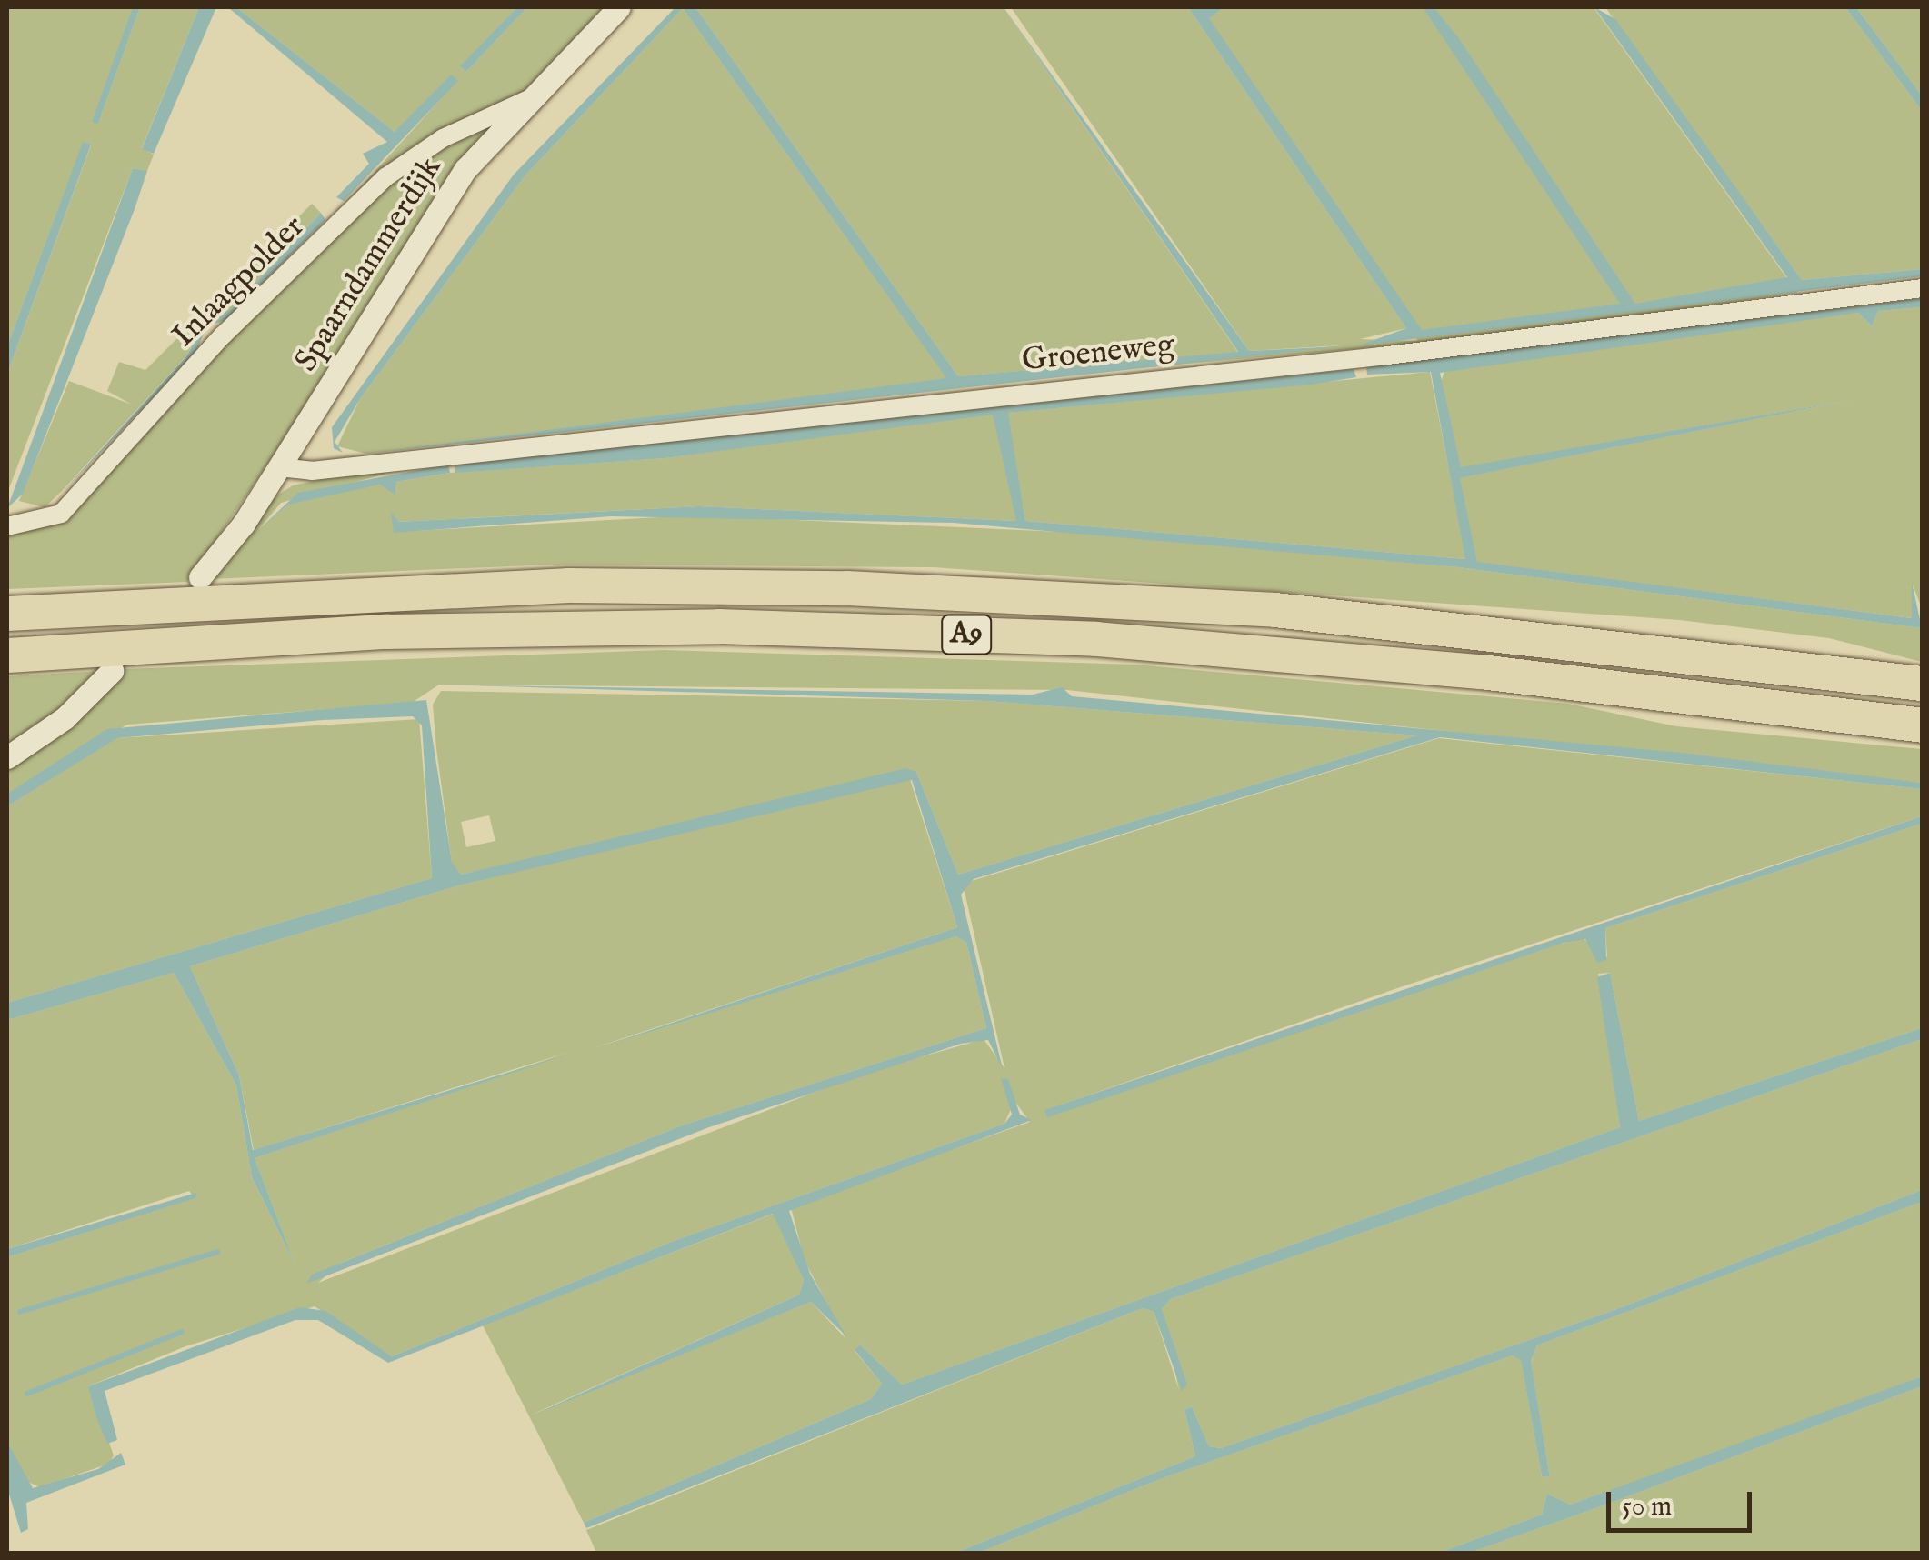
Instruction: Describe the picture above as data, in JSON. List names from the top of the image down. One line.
{"streets":{"highway":["A9"],"street":["Spaarndammerdijk","Inlaagpolder","Groeneweg"]},"crossings":[["Spaarndammerdijk","Inlaagpolder"],["Spaarndammerdijk","Groeneweg"]],"scale_bar":"50 m"}
